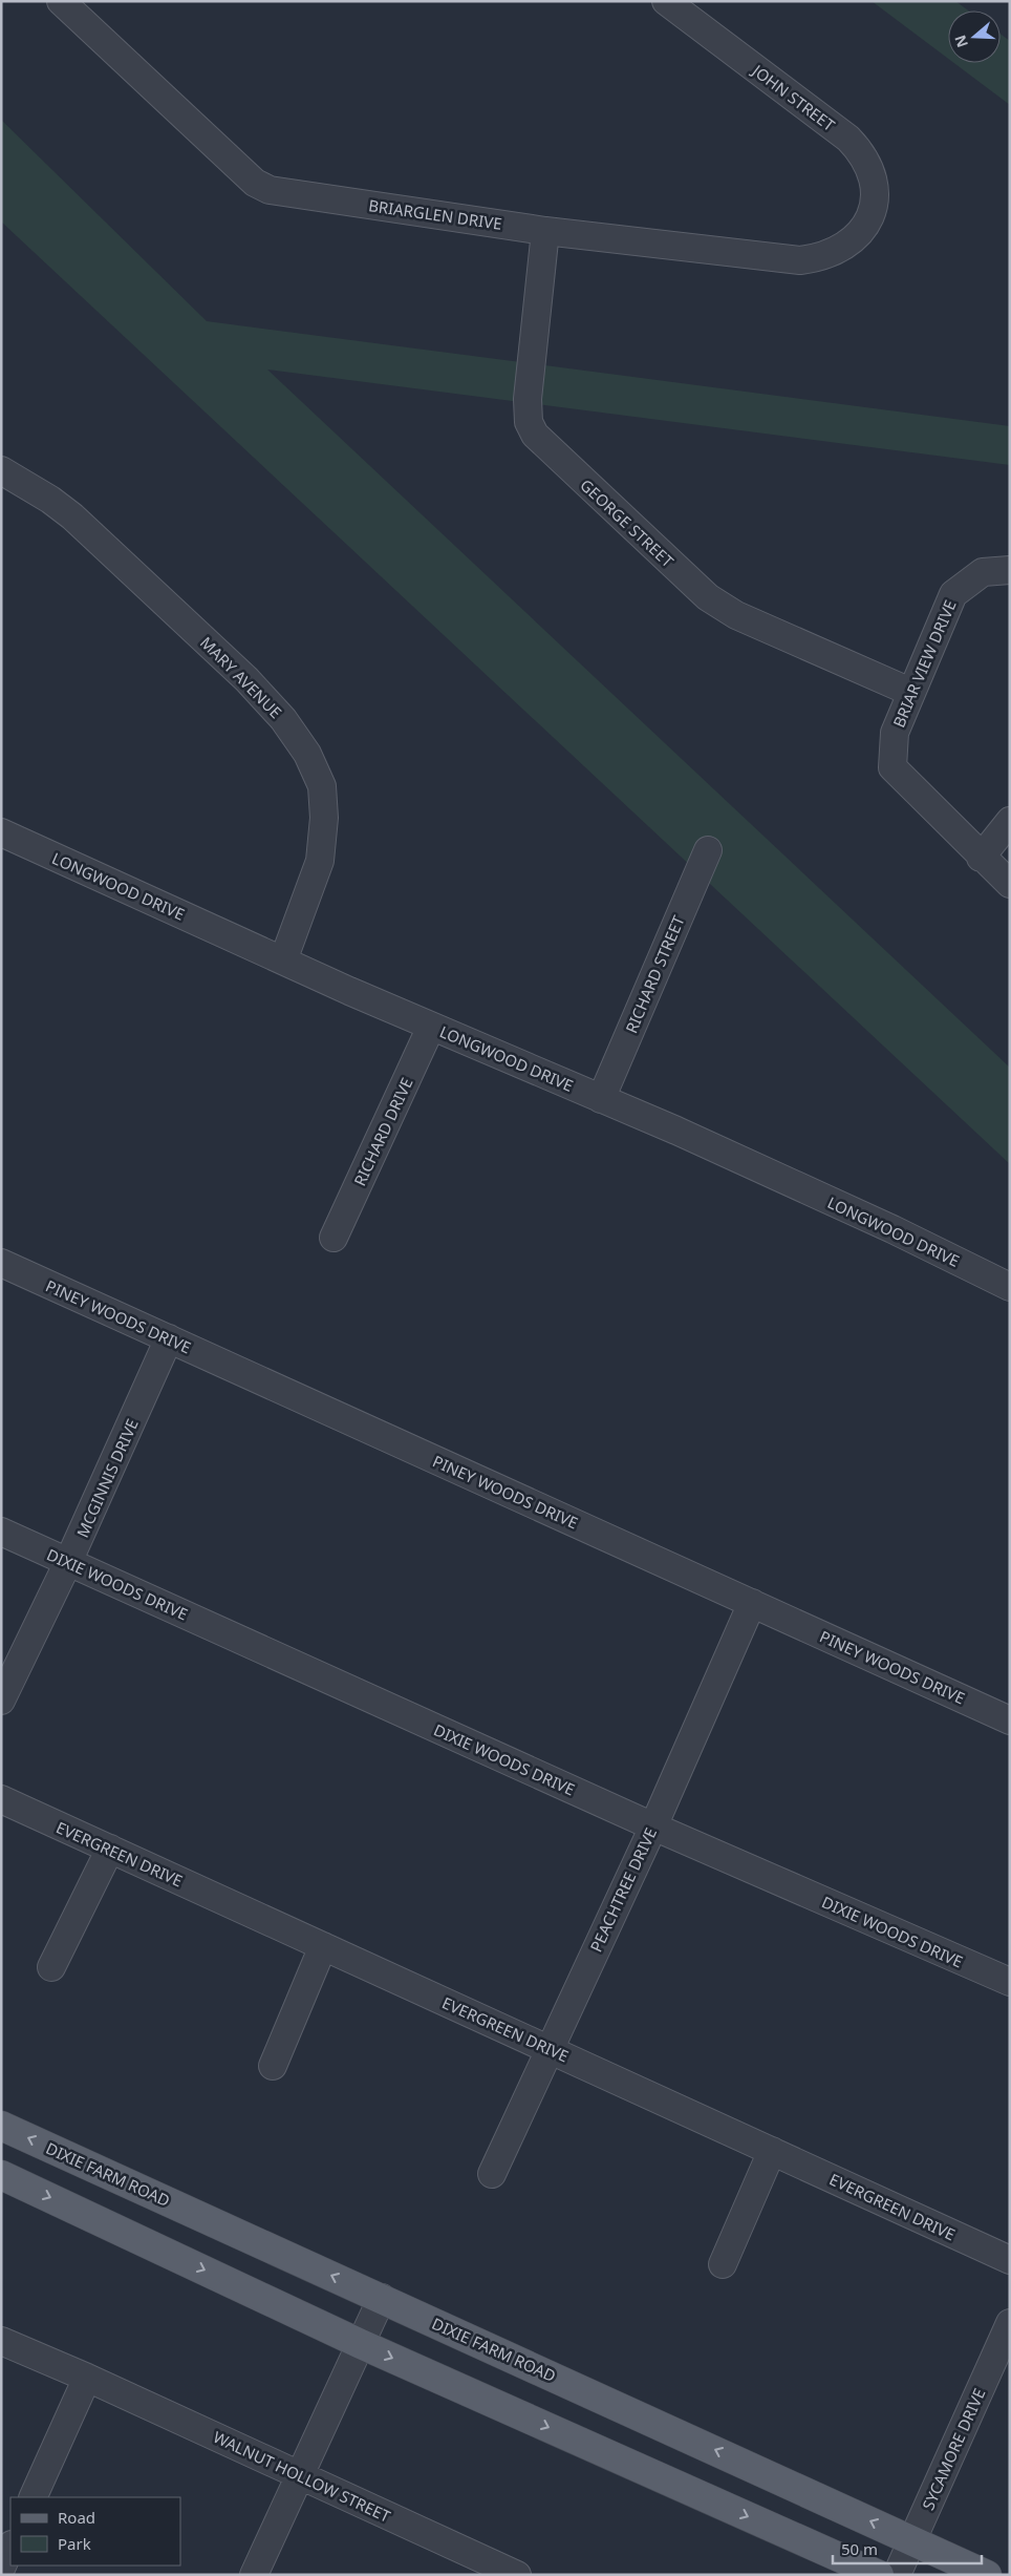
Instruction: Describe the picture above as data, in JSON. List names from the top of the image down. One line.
{"streets":{"main road":["DIXIE FARM ROAD"],"street":["JOHN STREET","BRIARGLEN DRIVE","GEORGE STREET","BRIAR VIEW DRIVE","MARY AVENUE","LONGWOOD DRIVE","RICHARD STREET","RICHARD DRIVE","PINEY WOODS DRIVE","MCGINNIS DRIVE","DIXIE WOODS DRIVE","EVERGREEN DRIVE","PEACHTREE DRIVE","SYCAMORE DRIVE","WALNUT HOLLOW STREET"]},"crossings":[["JOHN STREET","BRIARGLEN DRIVE"],["BRIARGLEN DRIVE","GEORGE STREET"],["GEORGE STREET","BRIAR VIEW DRIVE"],["MARY AVENUE","LONGWOOD DRIVE"],["LONGWOOD DRIVE","RICHARD STREET"],["LONGWOOD DRIVE","RICHARD DRIVE"],["PINEY WOODS DRIVE","MCGINNIS DRIVE"],["PINEY WOODS DRIVE","PEACHTREE DRIVE"],["MCGINNIS DRIVE","DIXIE WOODS DRIVE"],["DIXIE WOODS DRIVE","PEACHTREE DRIVE"],["EVERGREEN DRIVE","PEACHTREE DRIVE"],["DIXIE FARM ROAD","SYCAMORE DRIVE"]],"legend":["Road","Park"],"scale_bar":"50 m","north":"left"}
